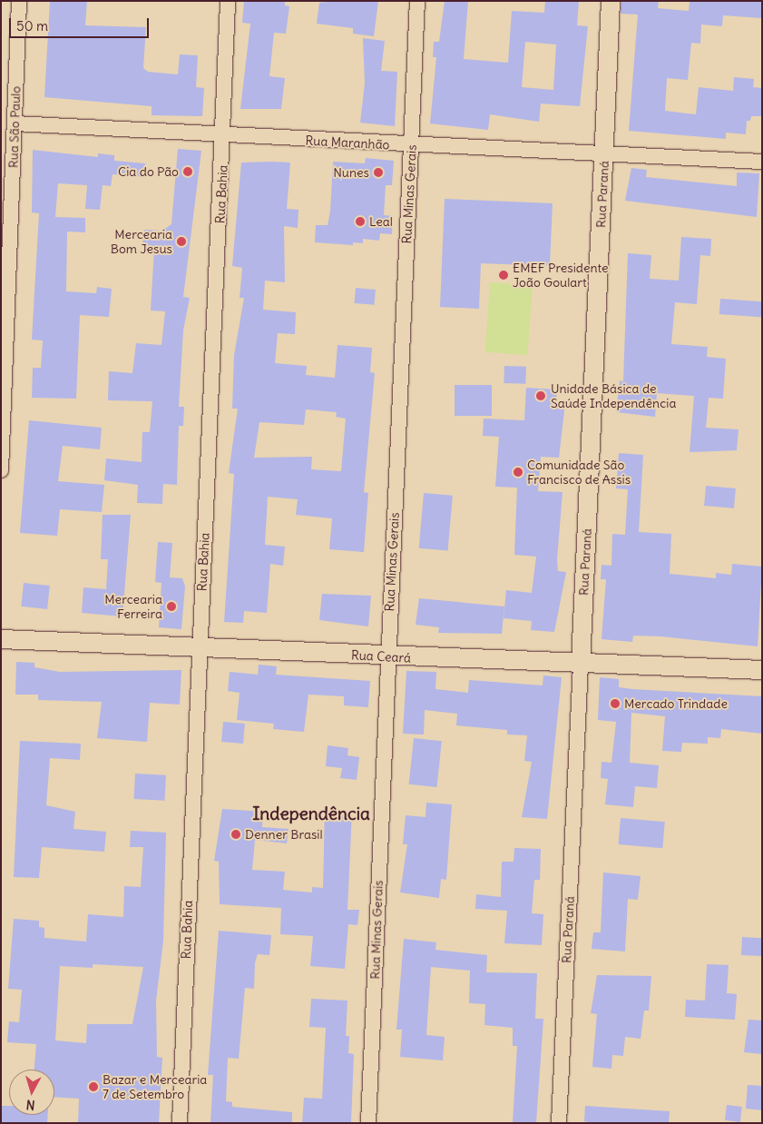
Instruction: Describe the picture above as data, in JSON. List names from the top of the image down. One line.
{"streets":{"street":["Rua São Paulo","Rua Maranhão","Rua Bahia","Rua Minas Gerais","Rua Paraná","Rua Ceará"]},"crossings":[["Rua São Paulo","Rua Maranhão"],["Rua Maranhão","Rua Bahia"],["Rua Maranhão","Rua Minas Gerais"],["Rua Maranhão","Rua Paraná"],["Rua Bahia","Rua Ceará"],["Rua Minas Gerais","Rua Ceará"],["Rua Paraná","Rua Ceará"]],"districts":["Independência"],"places":["Cia do Pão","Nunes","Leal","Mercearia Bom Jesus","EMEF Presidente João Goulart","Unidade Básica de Saúde Independência","Comunidade São Francisco de Assis","Mercearia Ferreira","Mercado Trindade","Denner Brasil","Bazar e Mercearia 7 de Setembro"],"scale_bar":"50 m","north":"bottom"}
